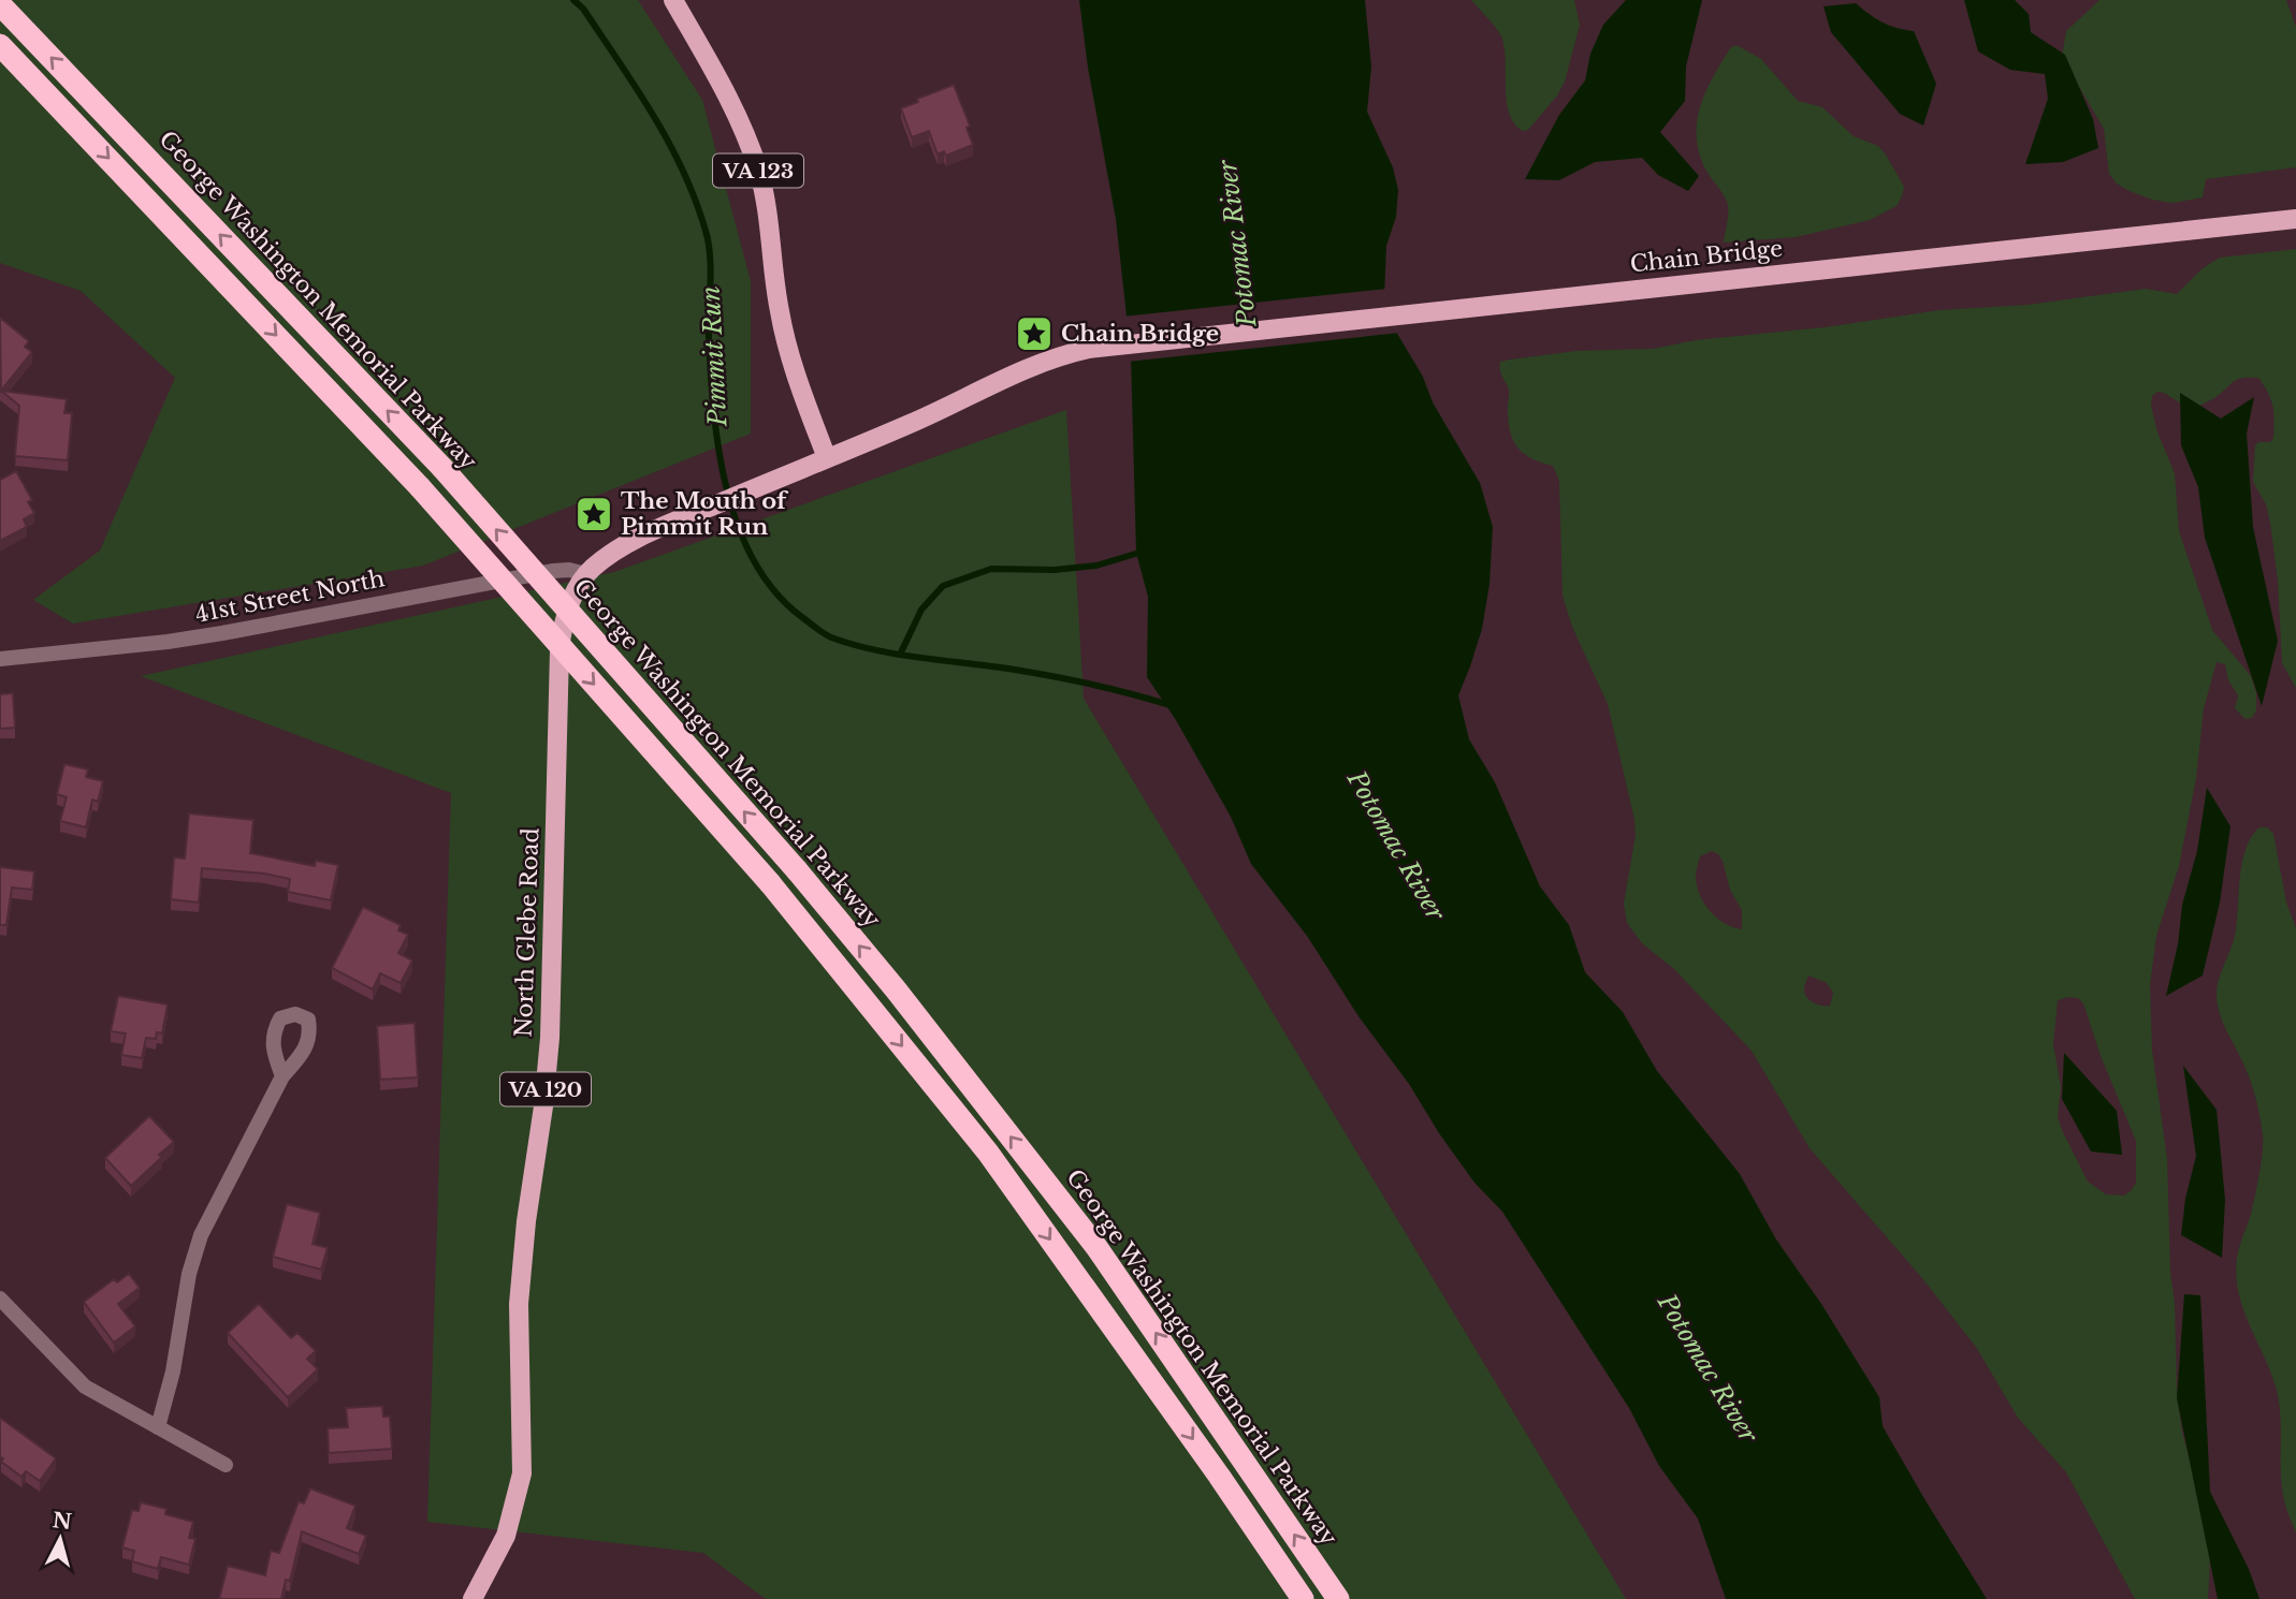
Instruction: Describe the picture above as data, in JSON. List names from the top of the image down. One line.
{"streets":{"highway":["George Washington Memorial Parkway"],"main road":["VA 123","Chain Bridge","North Glebe Road","VA 120"],"street":["41st Street North"]},"crossings":[["VA 123","Chain Bridge"],["VA 123","North Glebe Road"],["Chain Bridge","North Glebe Road"],["41st Street North","North Glebe Road"]],"water":["Potomac River","Pimmit Run"],"places":{"place":["Chain Bridge","The Mouth of Pimmit Run"]},"north":"top"}
